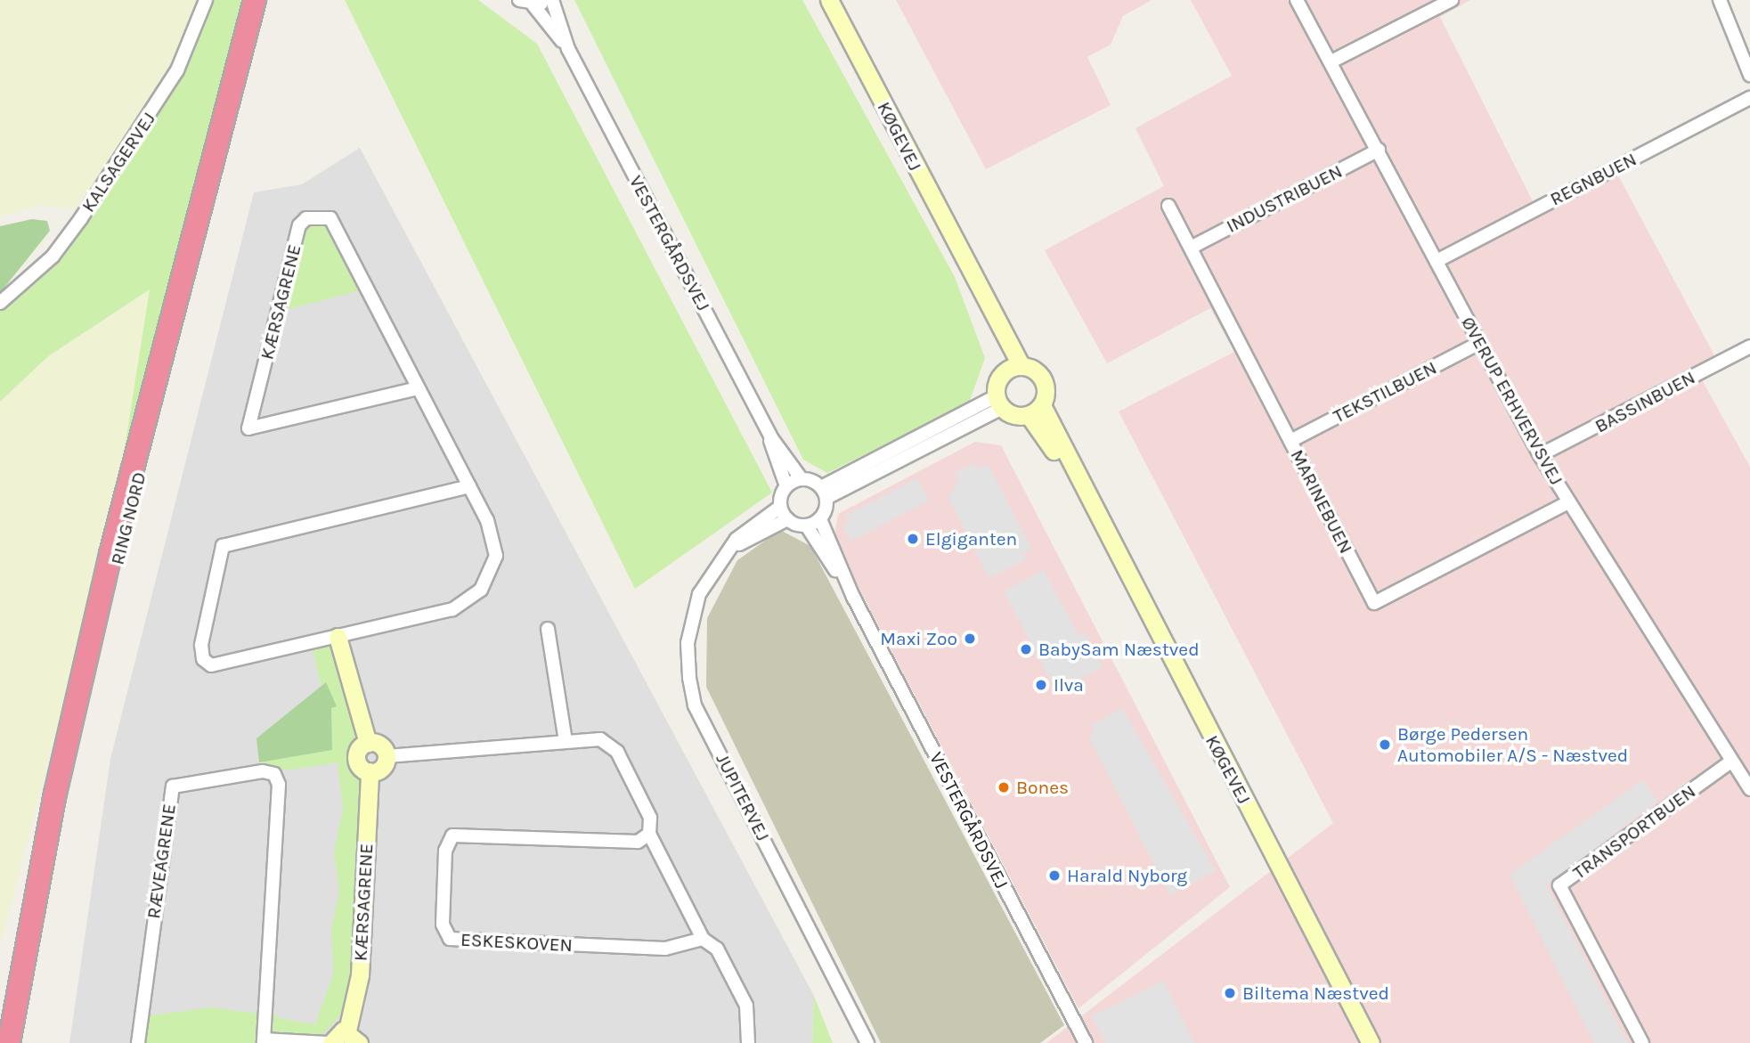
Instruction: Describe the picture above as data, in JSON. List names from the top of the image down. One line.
{"streets":{"highway":["RING NORD"],"street":["KØGEVEJ","KALSAGERVEJ","REGNBUEN","INDUSTRIBUEN","VESTERGÅRDSVEJ","KÆRSAGRENE","TEKSTILBUEN","ØVERUP ERHVERVSVEJ","BASSINBUEN","MARINEBUEN","JUPITERVEJ","TRANSPORTBUEN","RÆVEAGRENE","ESKESKOVEN"]},"crossings":[["REGNBUEN","ØVERUP ERHVERVSVEJ"],["INDUSTRIBUEN","ØVERUP ERHVERVSVEJ"],["INDUSTRIBUEN","MARINEBUEN"],["VESTERGÅRDSVEJ","JUPITERVEJ"],["TEKSTILBUEN","ØVERUP ERHVERVSVEJ"],["TEKSTILBUEN","MARINEBUEN"],["ØVERUP ERHVERVSVEJ","BASSINBUEN"],["ØVERUP ERHVERVSVEJ","MARINEBUEN"],["ØVERUP ERHVERVSVEJ","TRANSPORTBUEN"]],"places":["Elgiganten","Maxi Zoo","BabySam Næstved","Ilva","Børge Pedersen Automobiler A/S - Næstved","Bones","Harald Nyborg","Biltema Næstved"]}
